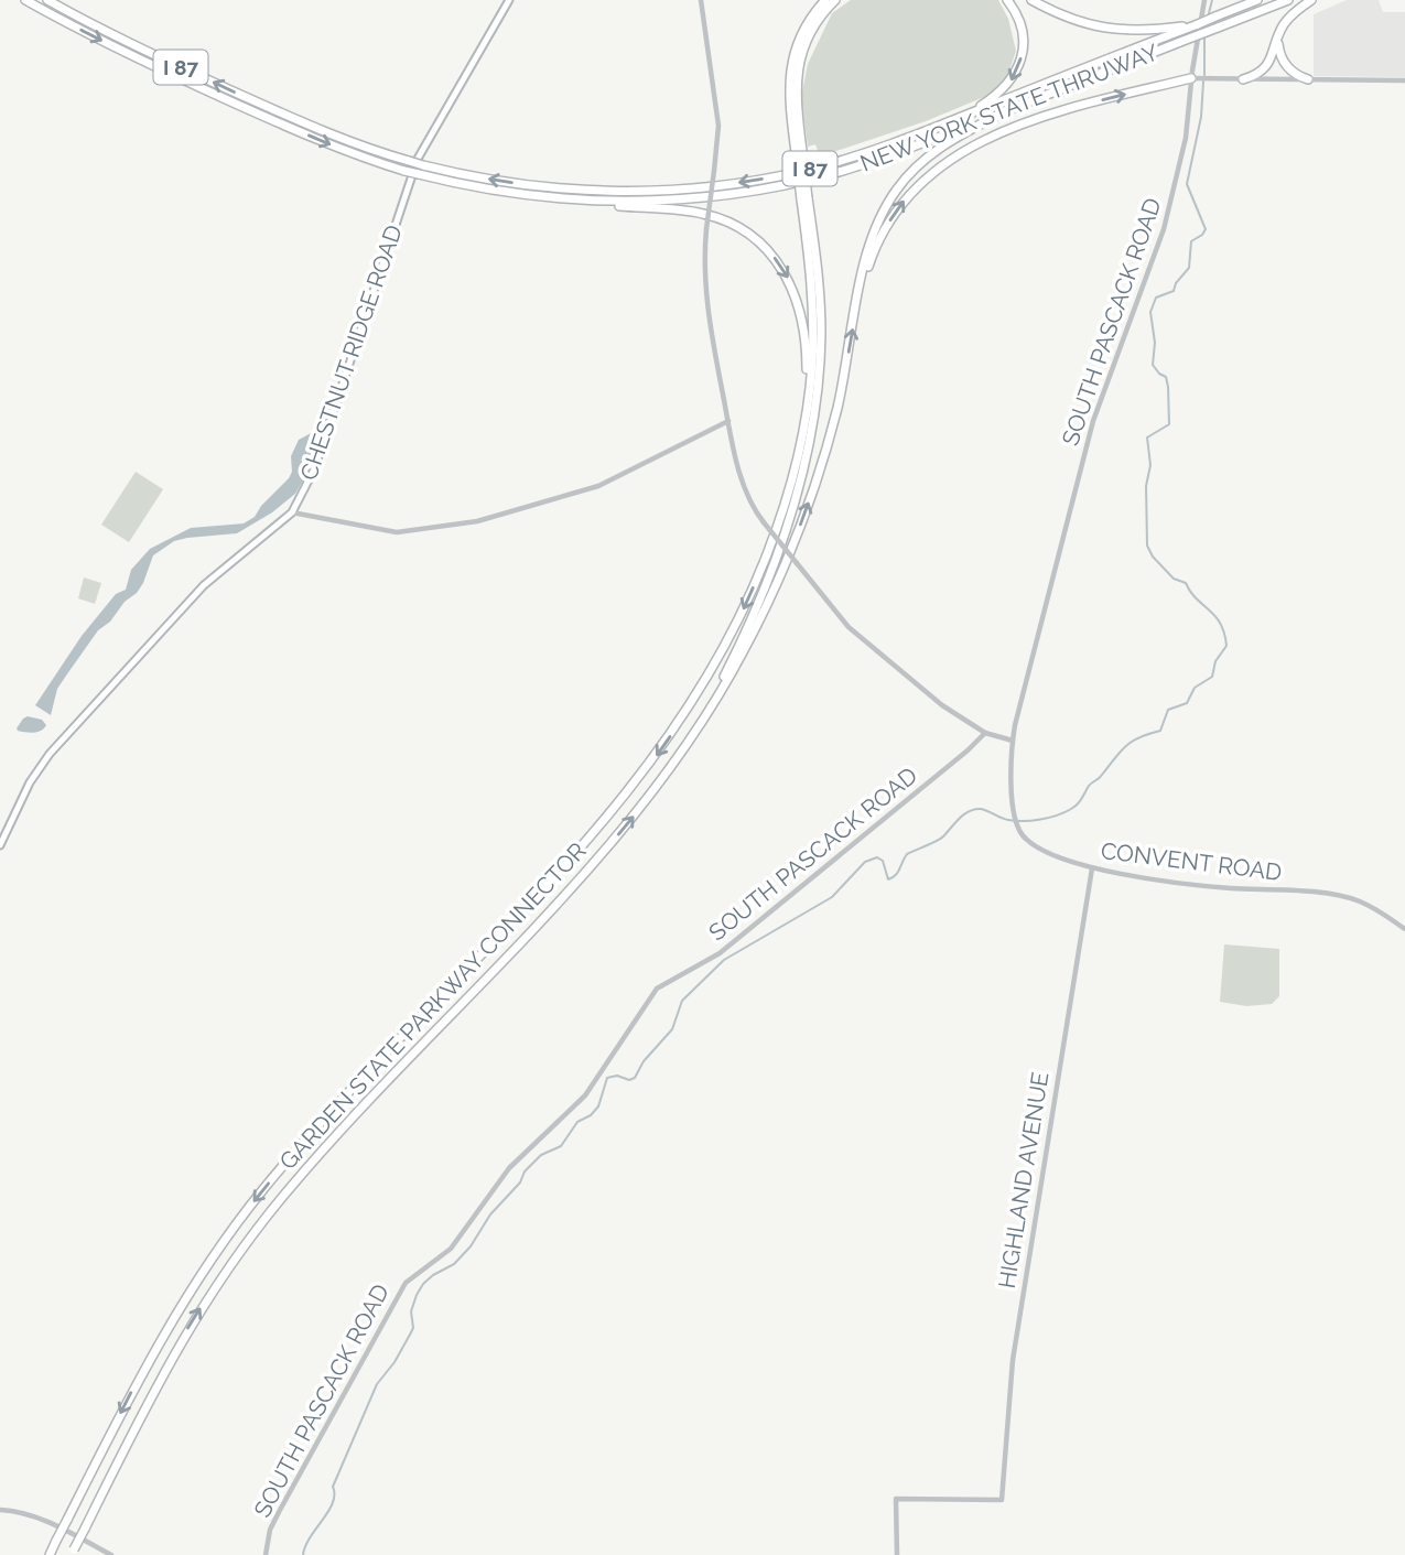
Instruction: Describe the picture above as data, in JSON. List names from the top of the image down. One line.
{"streets":{"highway":["I 87","NEW YORK STATE THRUWAY","GARDEN STATE PARKWAY CONNECTOR"],"main road":["CHESTNUT RIDGE ROAD"],"street":["SOUTH PASCACK ROAD","CONVENT ROAD","HIGHLAND AVENUE"]},"crossings":[["SOUTH PASCACK ROAD","CONVENT ROAD"],["CONVENT ROAD","HIGHLAND AVENUE"]]}
